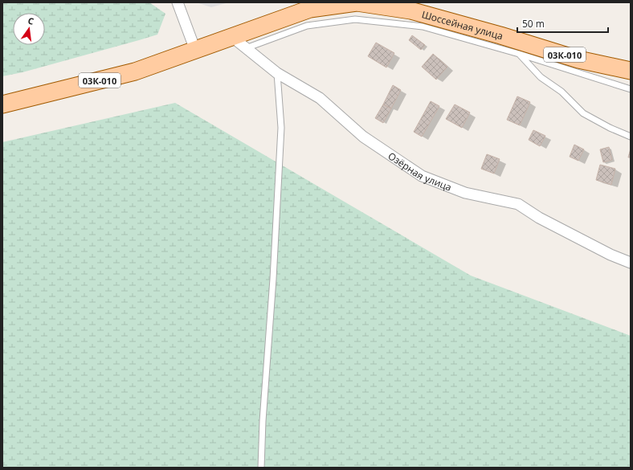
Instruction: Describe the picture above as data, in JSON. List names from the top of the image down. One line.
{"streets":{"main road":["Шоссейная улица","03К-010"],"street":["Озёрная улица"]},"crossings":[["Шоссейная улица","03К-010"],["Шоссейная улица","Озёрная улица"]],"scale_bar":"50 m","north":"top"}
